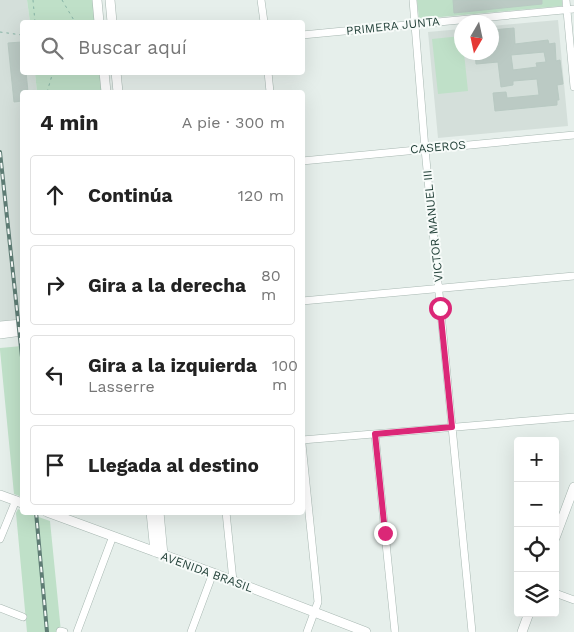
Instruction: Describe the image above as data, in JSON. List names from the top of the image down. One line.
{"streets":{"street":["PRIMERA JUNTA","CASEROS","VICTOR MANUEL III","AVENIDA BRASIL"]},"crossings":[["PRIMERA JUNTA","VICTOR MANUEL III"],["CASEROS","VICTOR MANUEL III"]],"north":"bottom","page":{"search":"Buscar aquí","heading":["4 min","A pie · 300 m"],"list":[["Continúa","120 m"],["Gira a la derecha","80 m"],["Gira a la izquierda","Lasserre","100 m"],"Llegada al destino"],"map_buttons":["+","−"]}}
